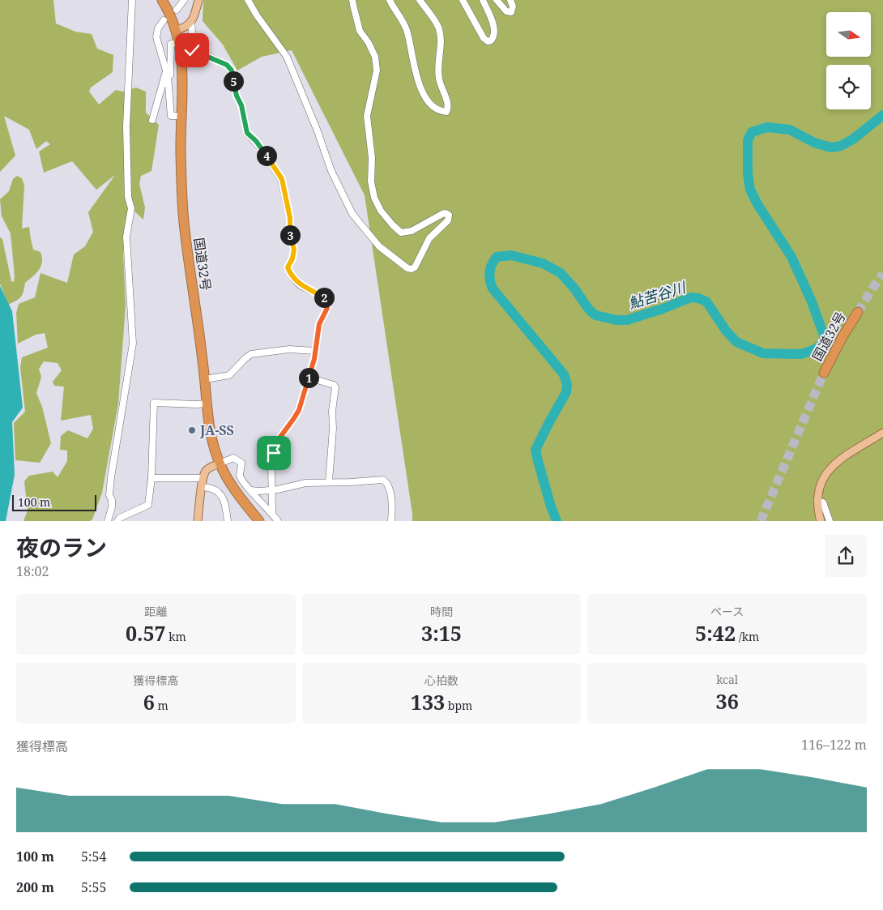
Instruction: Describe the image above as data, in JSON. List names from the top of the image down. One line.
{"streets":{"highway":["国道32号"]},"water":["鮎苦谷川"],"places":["JA-SS"],"scale_bar":"100 m","north":"right","page":{"pins":["5","4","3","2","1"],"scale":"100 m","heading":["夜のラン","18:02"],"stats":[["距離","0.57 km"],["時間","3:15"],["ペース","5:42 /km"],["獲得標高","6 m"],["心拍数","133 bpm"],["kcal","36"]],"chart":["獲得標高","116–122 m"],"list":[{"name":"100 m","note":"5:54"},{"name":"200 m","note":"5:55"}]}}
